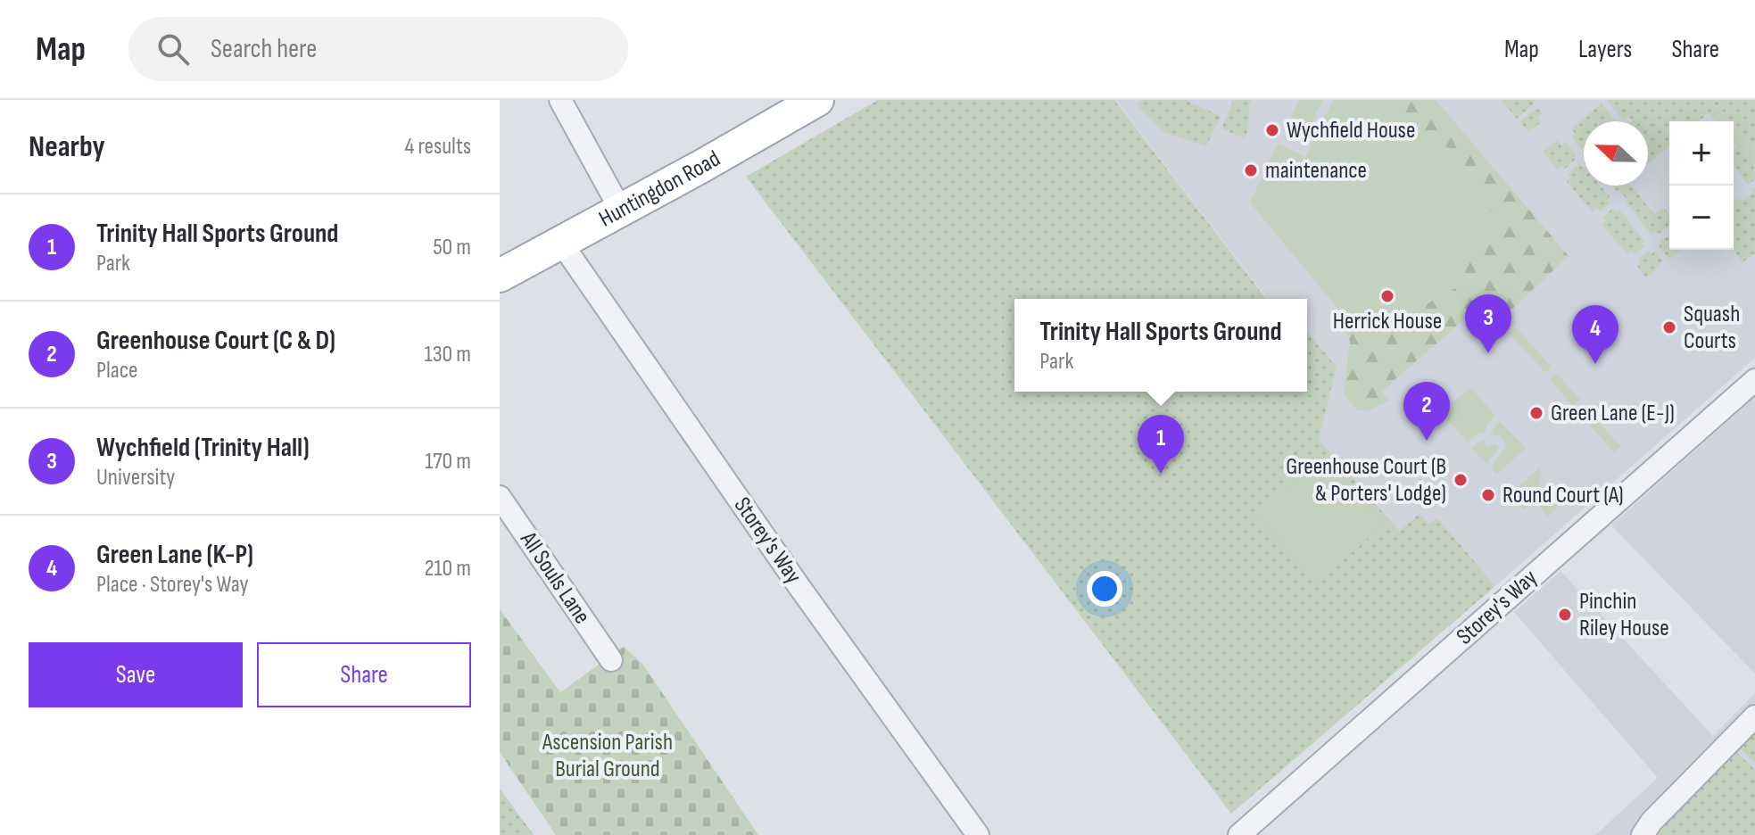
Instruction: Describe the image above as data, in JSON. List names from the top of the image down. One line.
{"streets":{"main road":["Huntingdon Road"],"street":["Storey's Way","All Souls Lane"]},"crossings":[["Huntingdon Road","Storey's Way"]],"parks":["Ascension Parish Burial Ground"],"places":["Wychfield House","maintenance","Herrick House","Squash Courts","Green Lane (E-J)","Greenhouse Court (B & Porters' Lodge)","Round Court (A)","Pinchin Riley House"],"north":"left","page":{"header":"Map","search":"Search here","nav":["Map","Layers","Share"],"heading":["Nearby","4 results"],"map_buttons":["+","−"],"list":[{"mark":"1","name":"Trinity Hall Sports Ground","note":"Park","value":"50 m"},{"mark":"2","name":"Greenhouse Court (C & D)","note":"Place","value":"130 m"},{"mark":"3","name":"Wychfield (Trinity Hall)","note":"University","value":"170 m"},{"mark":"4","name":"Green Lane (K-P)","note":"Place · Storey's Way","value":"210 m"}],"pins":["3","4","2","1"],"popup":["Trinity Hall Sports Ground","Park"],"buttons":["Save","Share"]}}
